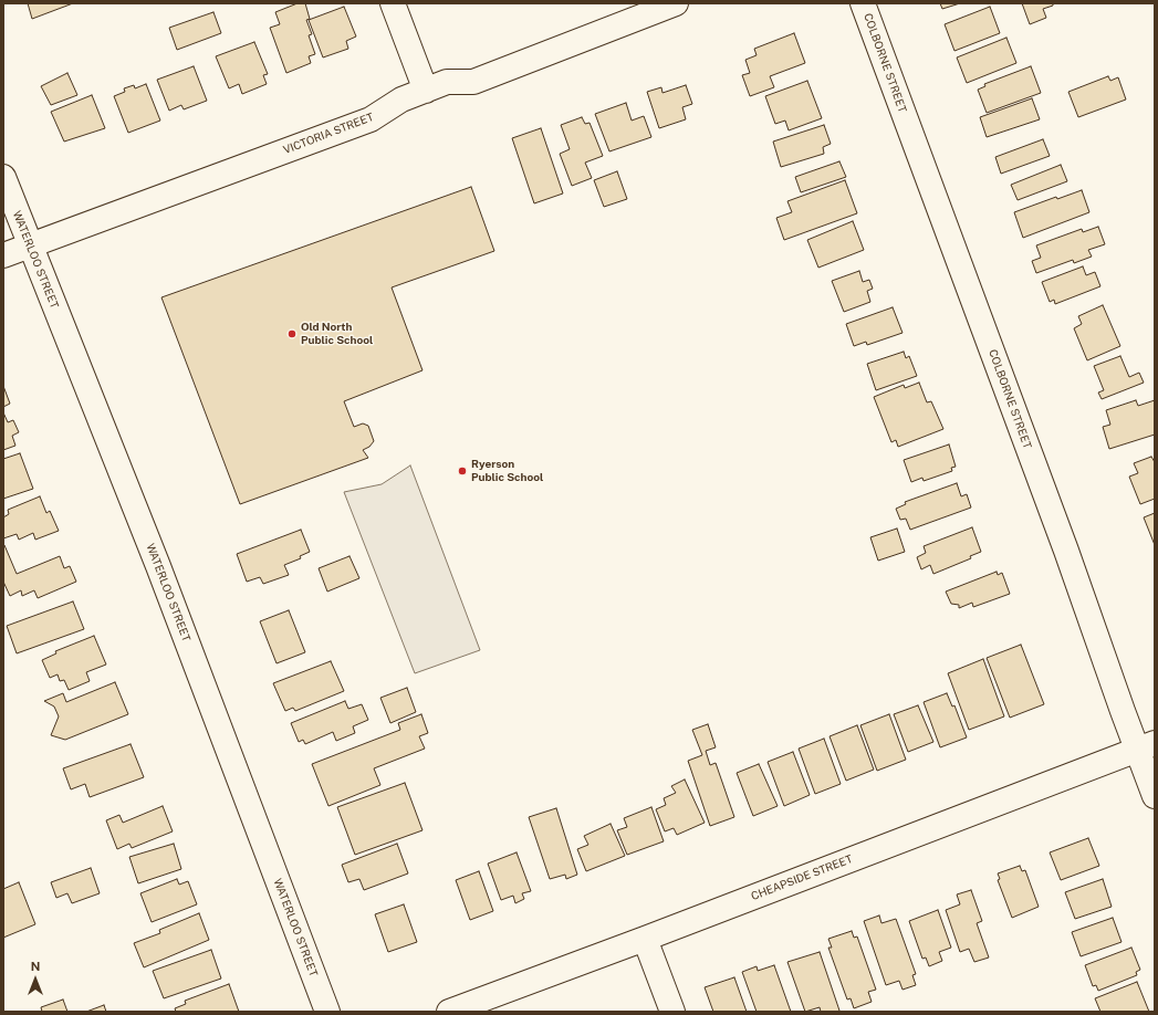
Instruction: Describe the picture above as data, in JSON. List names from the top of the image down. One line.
{"streets":{"street":["COLBORNE STREET","VICTORIA STREET","WATERLOO STREET","CHEAPSIDE STREET"]},"crossings":[["COLBORNE STREET","CHEAPSIDE STREET"],["VICTORIA STREET","WATERLOO STREET"]],"places":["Old North Public School","Ryerson Public School"],"north":"top"}
